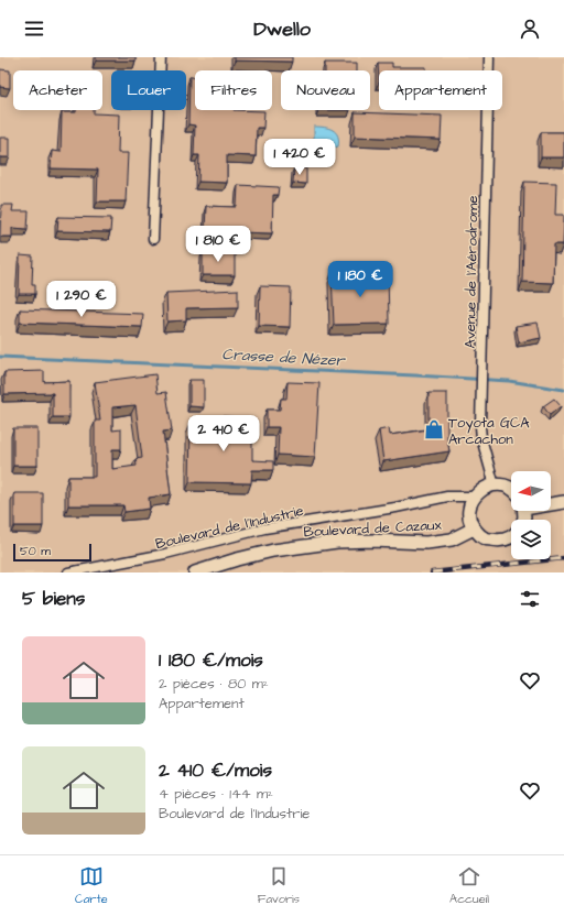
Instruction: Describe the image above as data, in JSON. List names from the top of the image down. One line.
{"streets":{"main road":["Boulevard de Cazaux"],"street":["Avenue de l'Aérodrome","Boulevard de l'Industrie"]},"water":["Crasse de Nézer"],"places":{"shop":["Toyota GCA Arcachon"]},"scale_bar":"50 m","north":"left","page":{"header":"Dwello","chip":["Acheter","Louer","Filtres","Nouveau","Appartement"],"price":["1 420 €","1 810 €","1 180 €","1 290 €","2 410 €"],"scale":"50 m","heading":"5 biens","list":[{"name":"1 180 €/mois","note":"2 pièces · 80 m² · Appartement"},{"name":"2 410 €/mois","note":"4 pièces · 144 m² · Boulevard de l'Industrie"}],"tabs":["Carte","Favoris","Accueil"]}}
